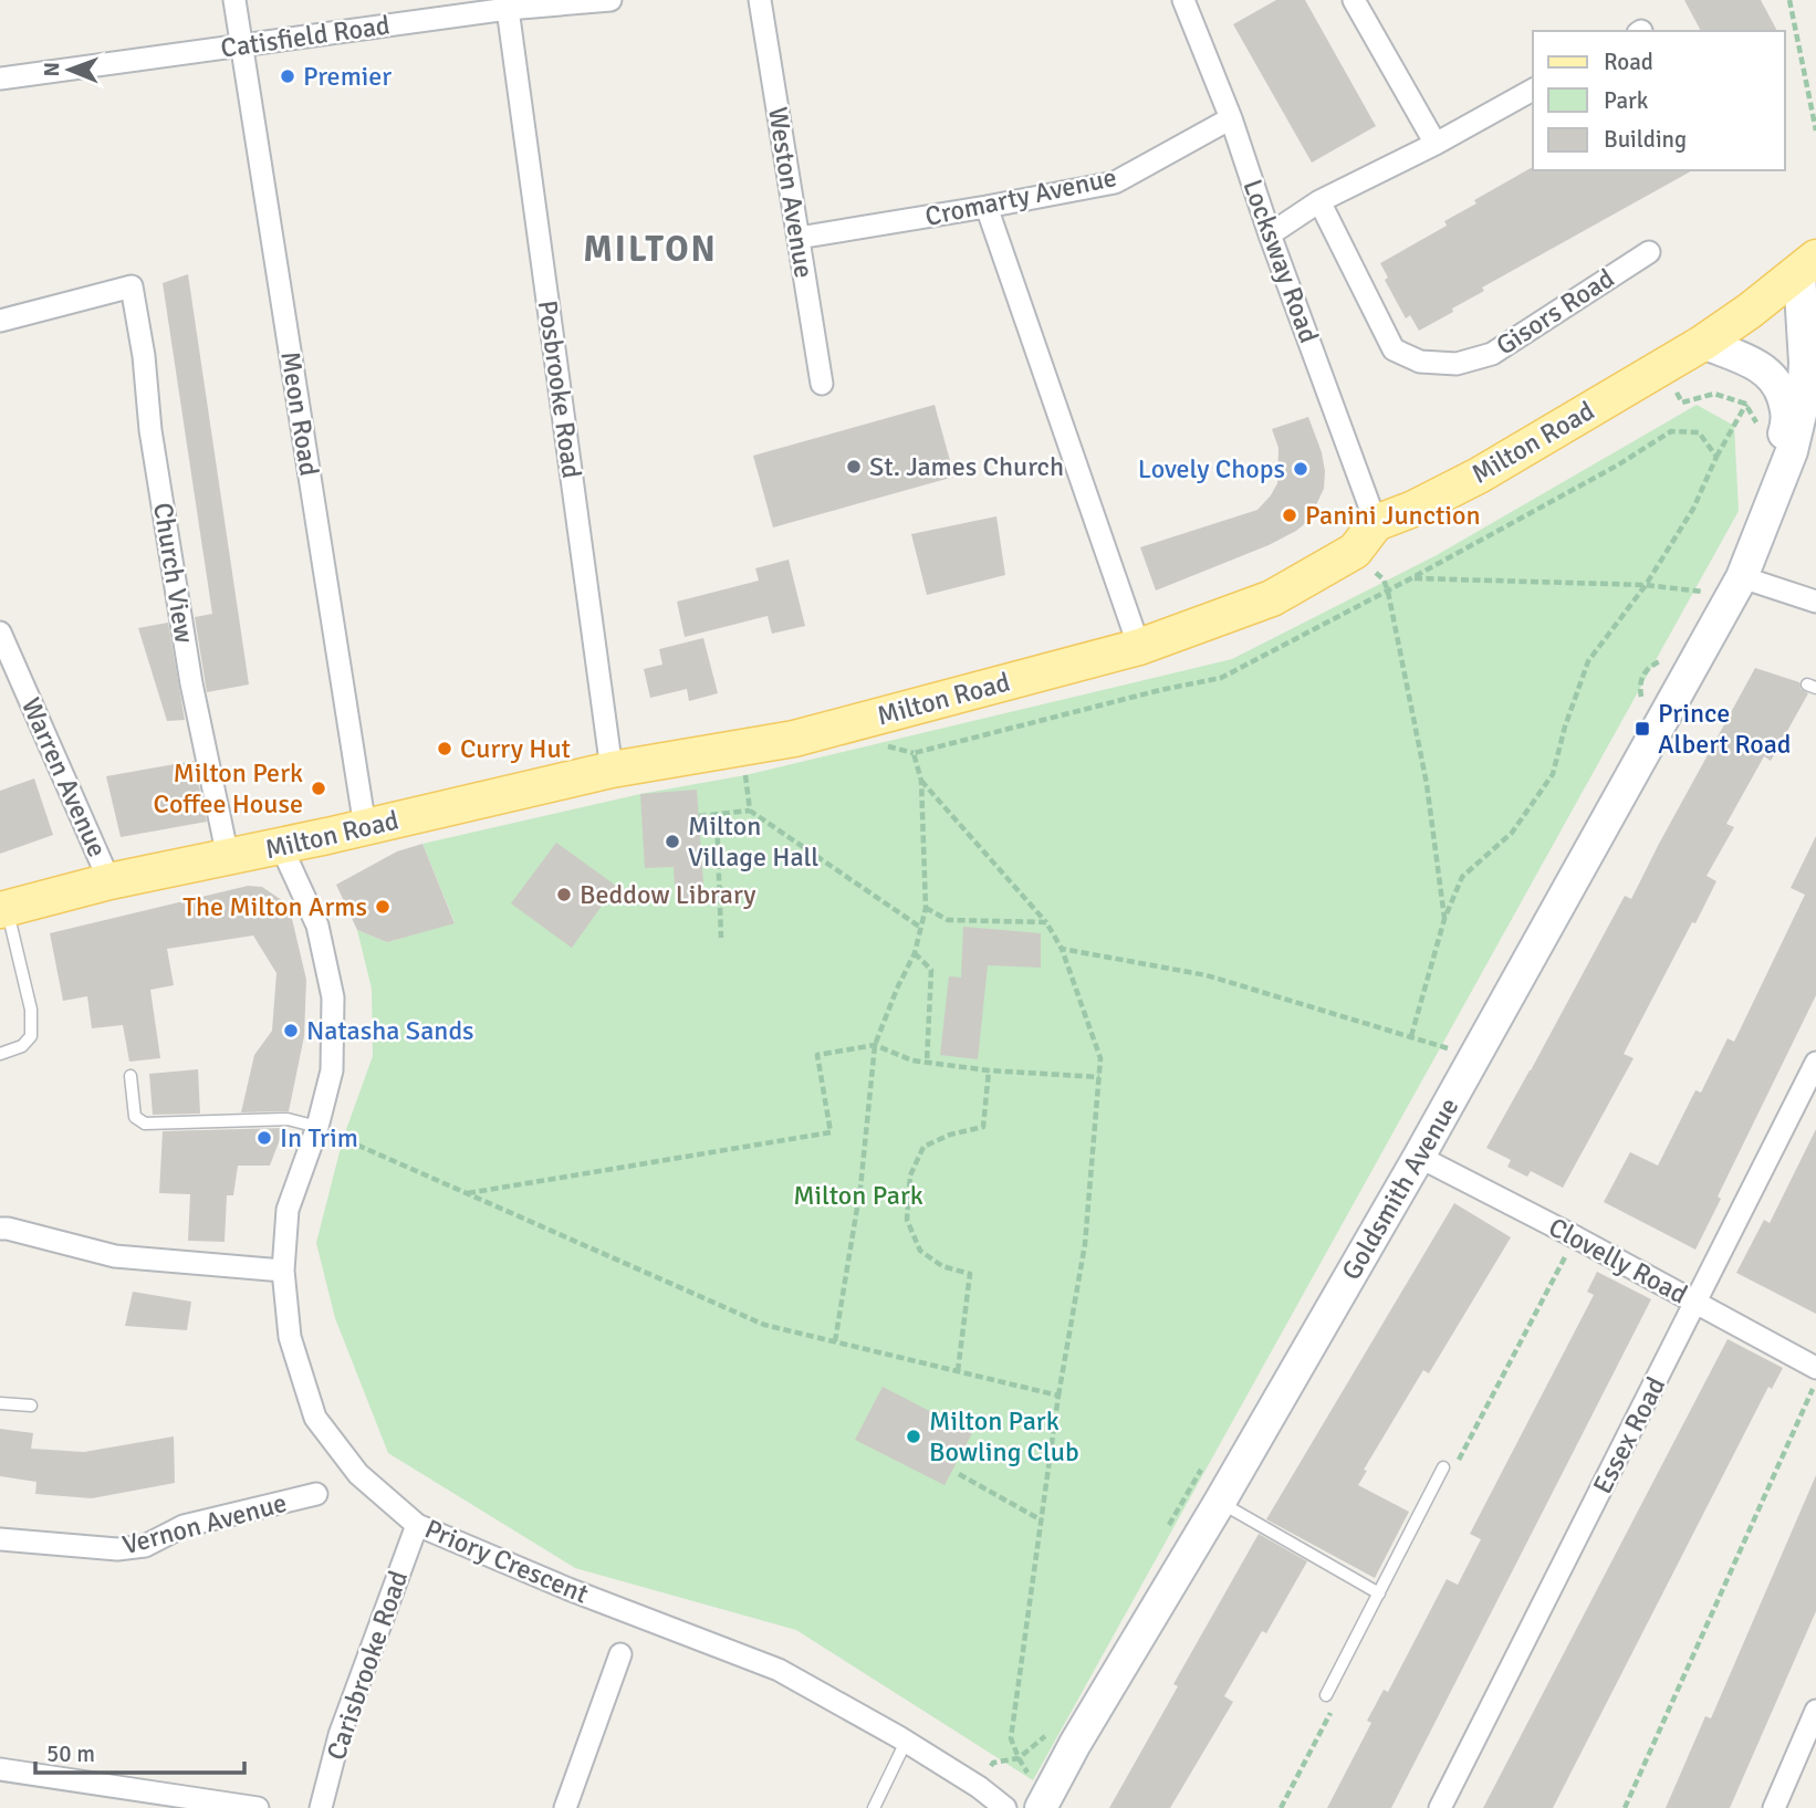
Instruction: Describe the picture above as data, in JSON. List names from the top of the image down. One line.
{"streets":{"main road":["Milton Road","Goldsmith Avenue"],"street":["Catisfield Road","Weston Avenue","Cromarty Avenue","Locksway Road","Gisors Road","Posbrooke Road","Meon Road","Church View","Warren Avenue","Clovelly Road","Essex Road","Vernon Avenue","Priory Crescent","Carisbrooke Road"]},"crossings":[["Catisfield Road","Posbrooke Road"],["Catisfield Road","Meon Road"],["Weston Avenue","Cromarty Avenue"],["Cromarty Avenue","Locksway Road"],["Locksway Road","Milton Road"],["Posbrooke Road","Milton Road"],["Meon Road","Milton Road"],["Milton Road","Church View"],["Milton Road","Warren Avenue"],["Milton Road","Goldsmith Avenue"],["Milton Road","Priory Crescent"],["Goldsmith Avenue","Clovelly Road"],["Clovelly Road","Essex Road"],["Priory Crescent","Carisbrooke Road"]],"districts":["MILTON"],"parks":["Milton Park"],"places":{"other":["Premier","St. James Church","Lovely Chops","Panini Junction","Curry Hut","Milton Perk Coffee House","Milton Village Hall","Beddow Library","The Milton Arms","Natasha Sands","In Trim","Milton Park Bowling Club"],"transit":["Prince Albert Road"]},"legend":["Road","Park","Building"],"scale_bar":"50 m","north":"left"}
